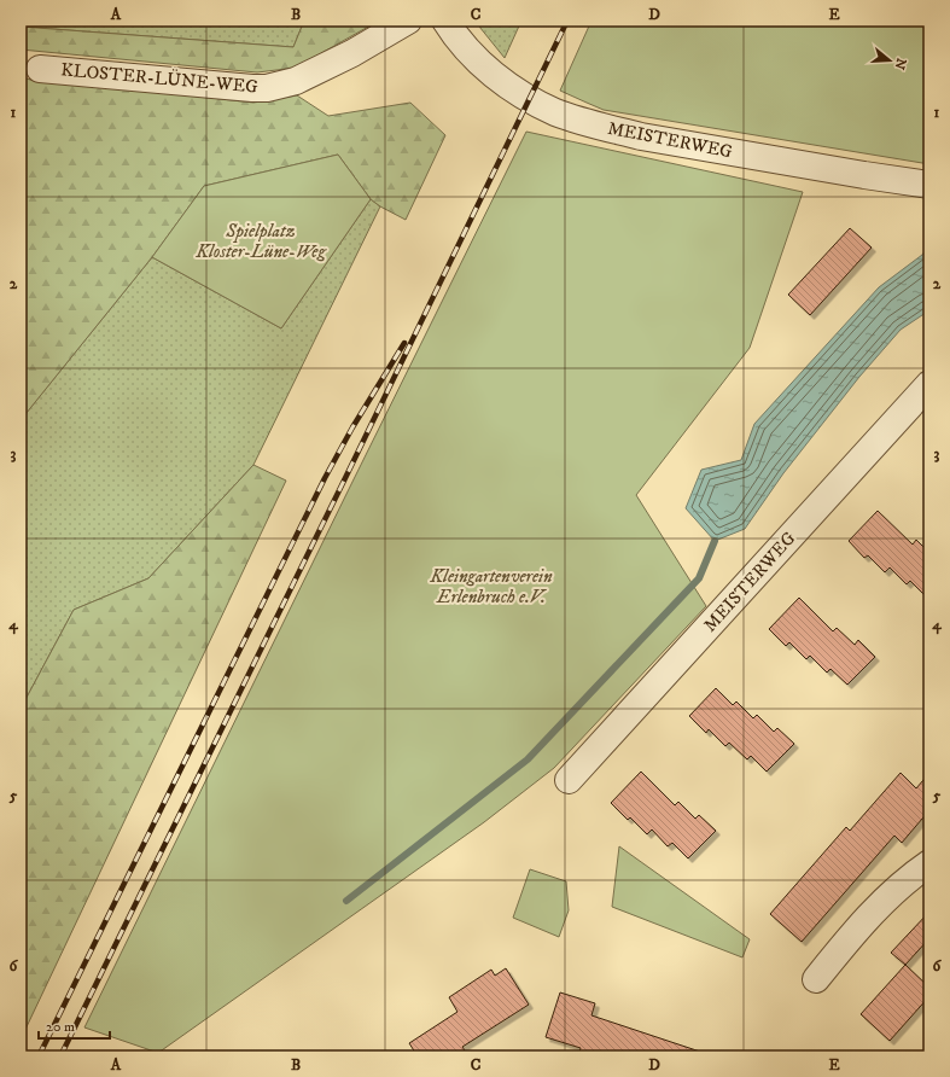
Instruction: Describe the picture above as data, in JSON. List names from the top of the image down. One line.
{"streets":{"street":["KLOSTER-LÜNE-WEG","MEISTERWEG"]},"parks":["Spielplatz Kloster-Lüne-Weg","Kleingartenverein Erlenbruch e.V."],"scale_bar":"20 m","north":"right","grid":{"columns":["A","B","C","D","E"],"rows":["1","2","3","4","5","6"]}}
